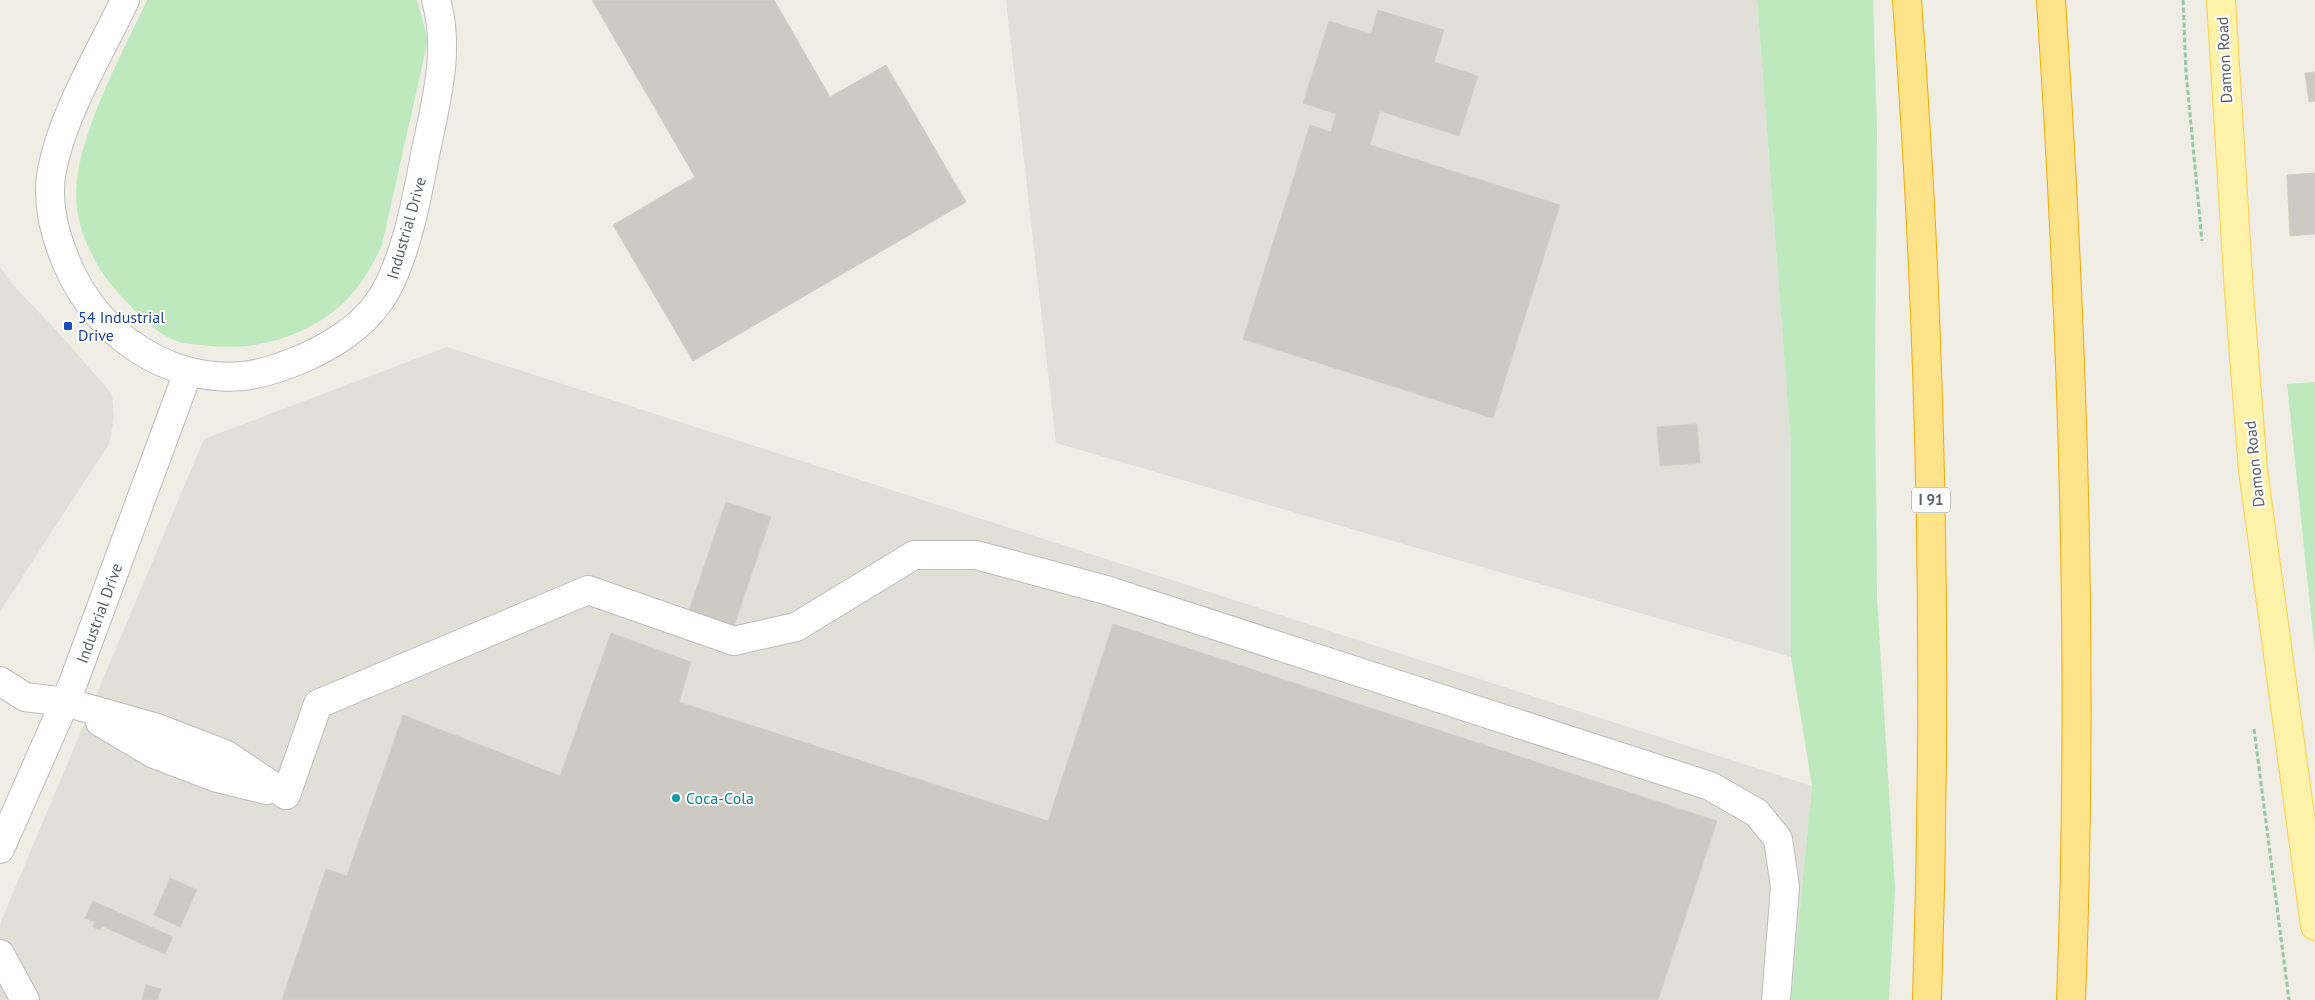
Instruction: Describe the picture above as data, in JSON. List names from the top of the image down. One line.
{"streets":{"highway":["I 91"],"main road":["Damon Road"],"street":["Industrial Drive"]},"places":{"transit":["54 Industrial Drive"],"other":["Coca-Cola"]}}
